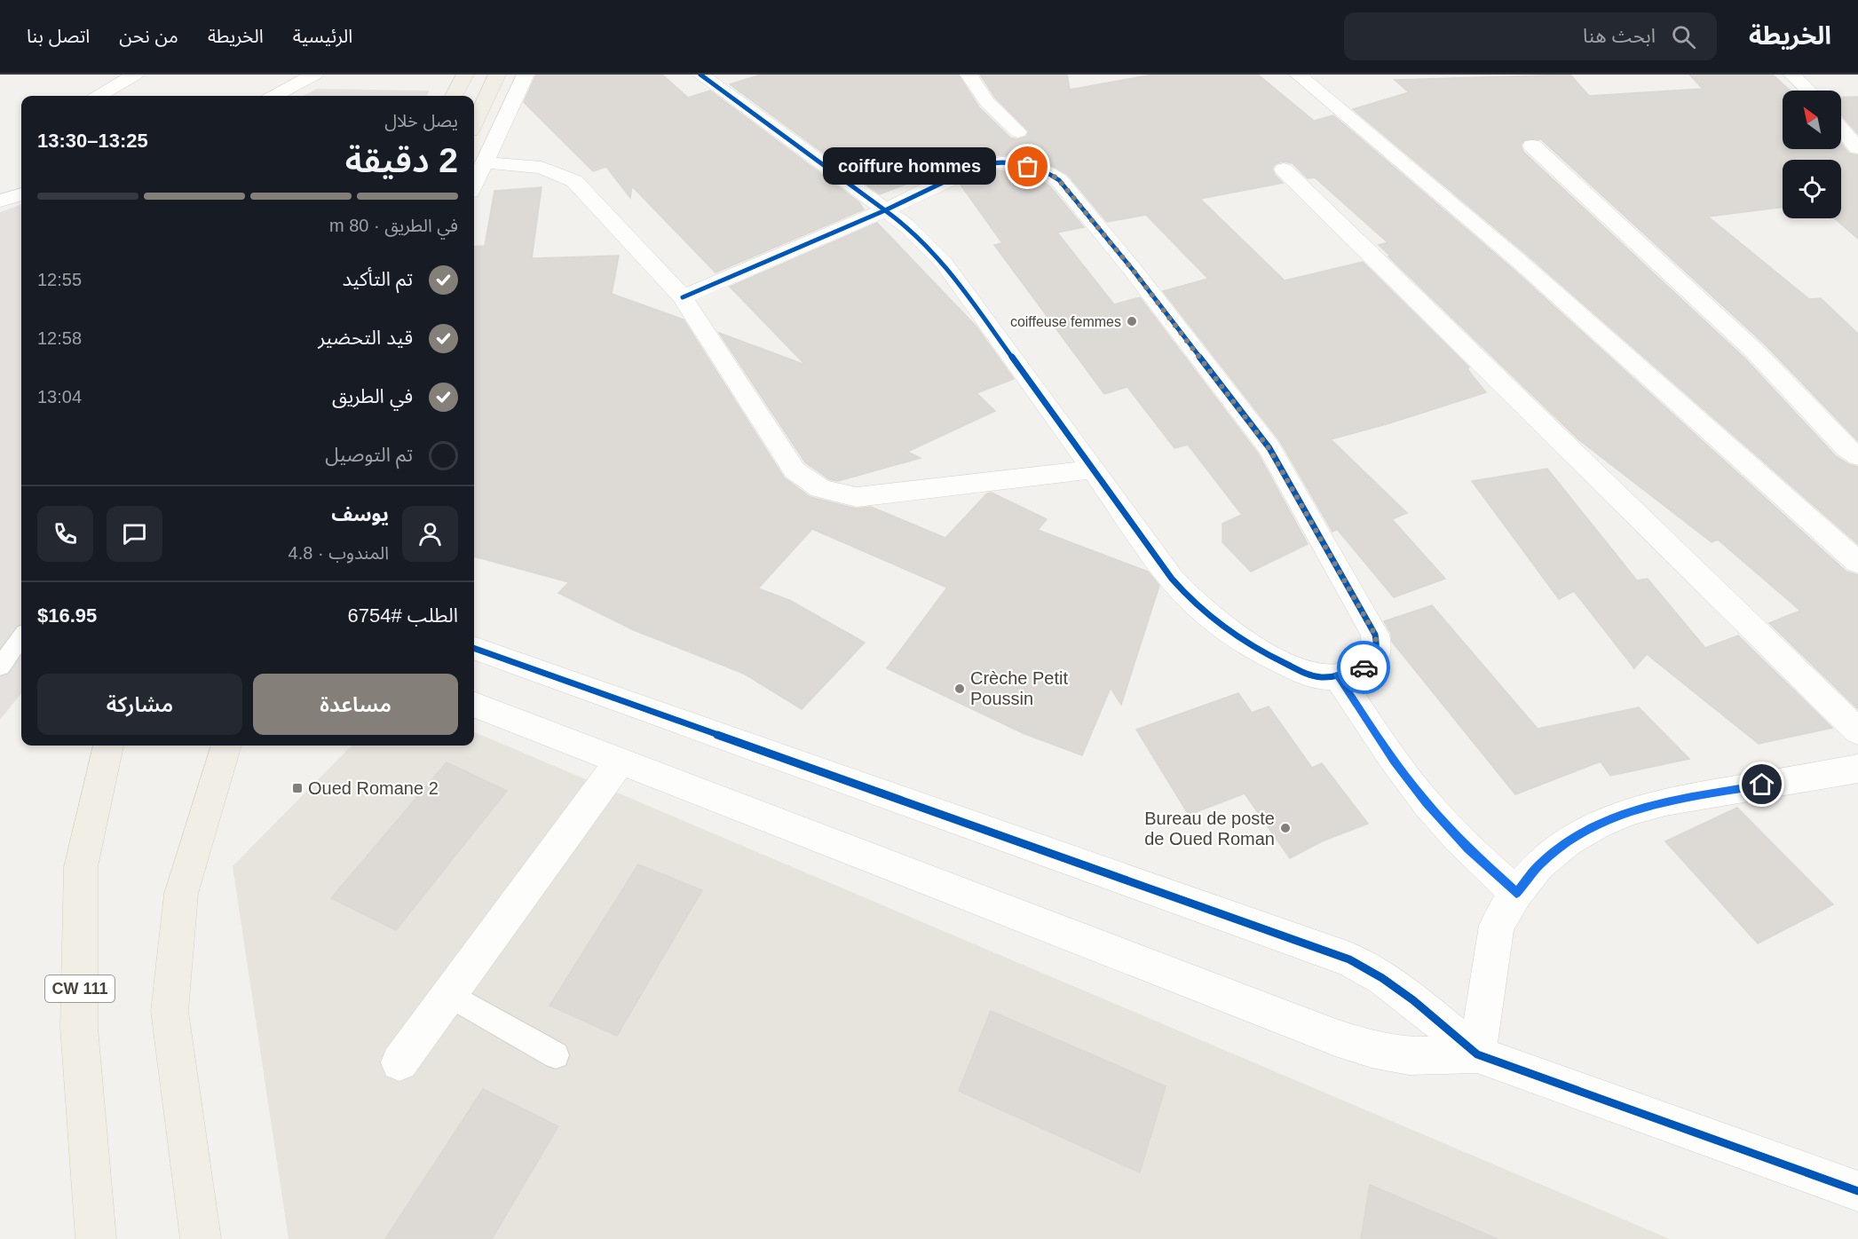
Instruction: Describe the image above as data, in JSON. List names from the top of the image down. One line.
{"streets":{"main road":["CW 111"]},"places":{"other":["coiffure hommes","coiffeuse femmes","Crèche Petit Poussin","Bureau de poste de Oued Roman"],"transit":["Oued Romane 2"]},"north":"top left","page":{"header":"الخريطة","search":"ابحث هنا","nav":["الرئيسية","الخريطة","من نحن","اتصل بنا"],"heading":["2 دقيقة","يصل خلال","13:25–13:30"],"panel":["يوسف","المندوب · 4.8","الطلب #6754","$16.95"],"bubble":"coiffure hommes","bar":"في الطريق · 80 m","list":[["تم التأكيد","12:55"],["قيد التحضير","12:58"],["في الطريق","13:04"],"تم التوصيل"],"buttons":["مساعدة","مشاركة"]}}
